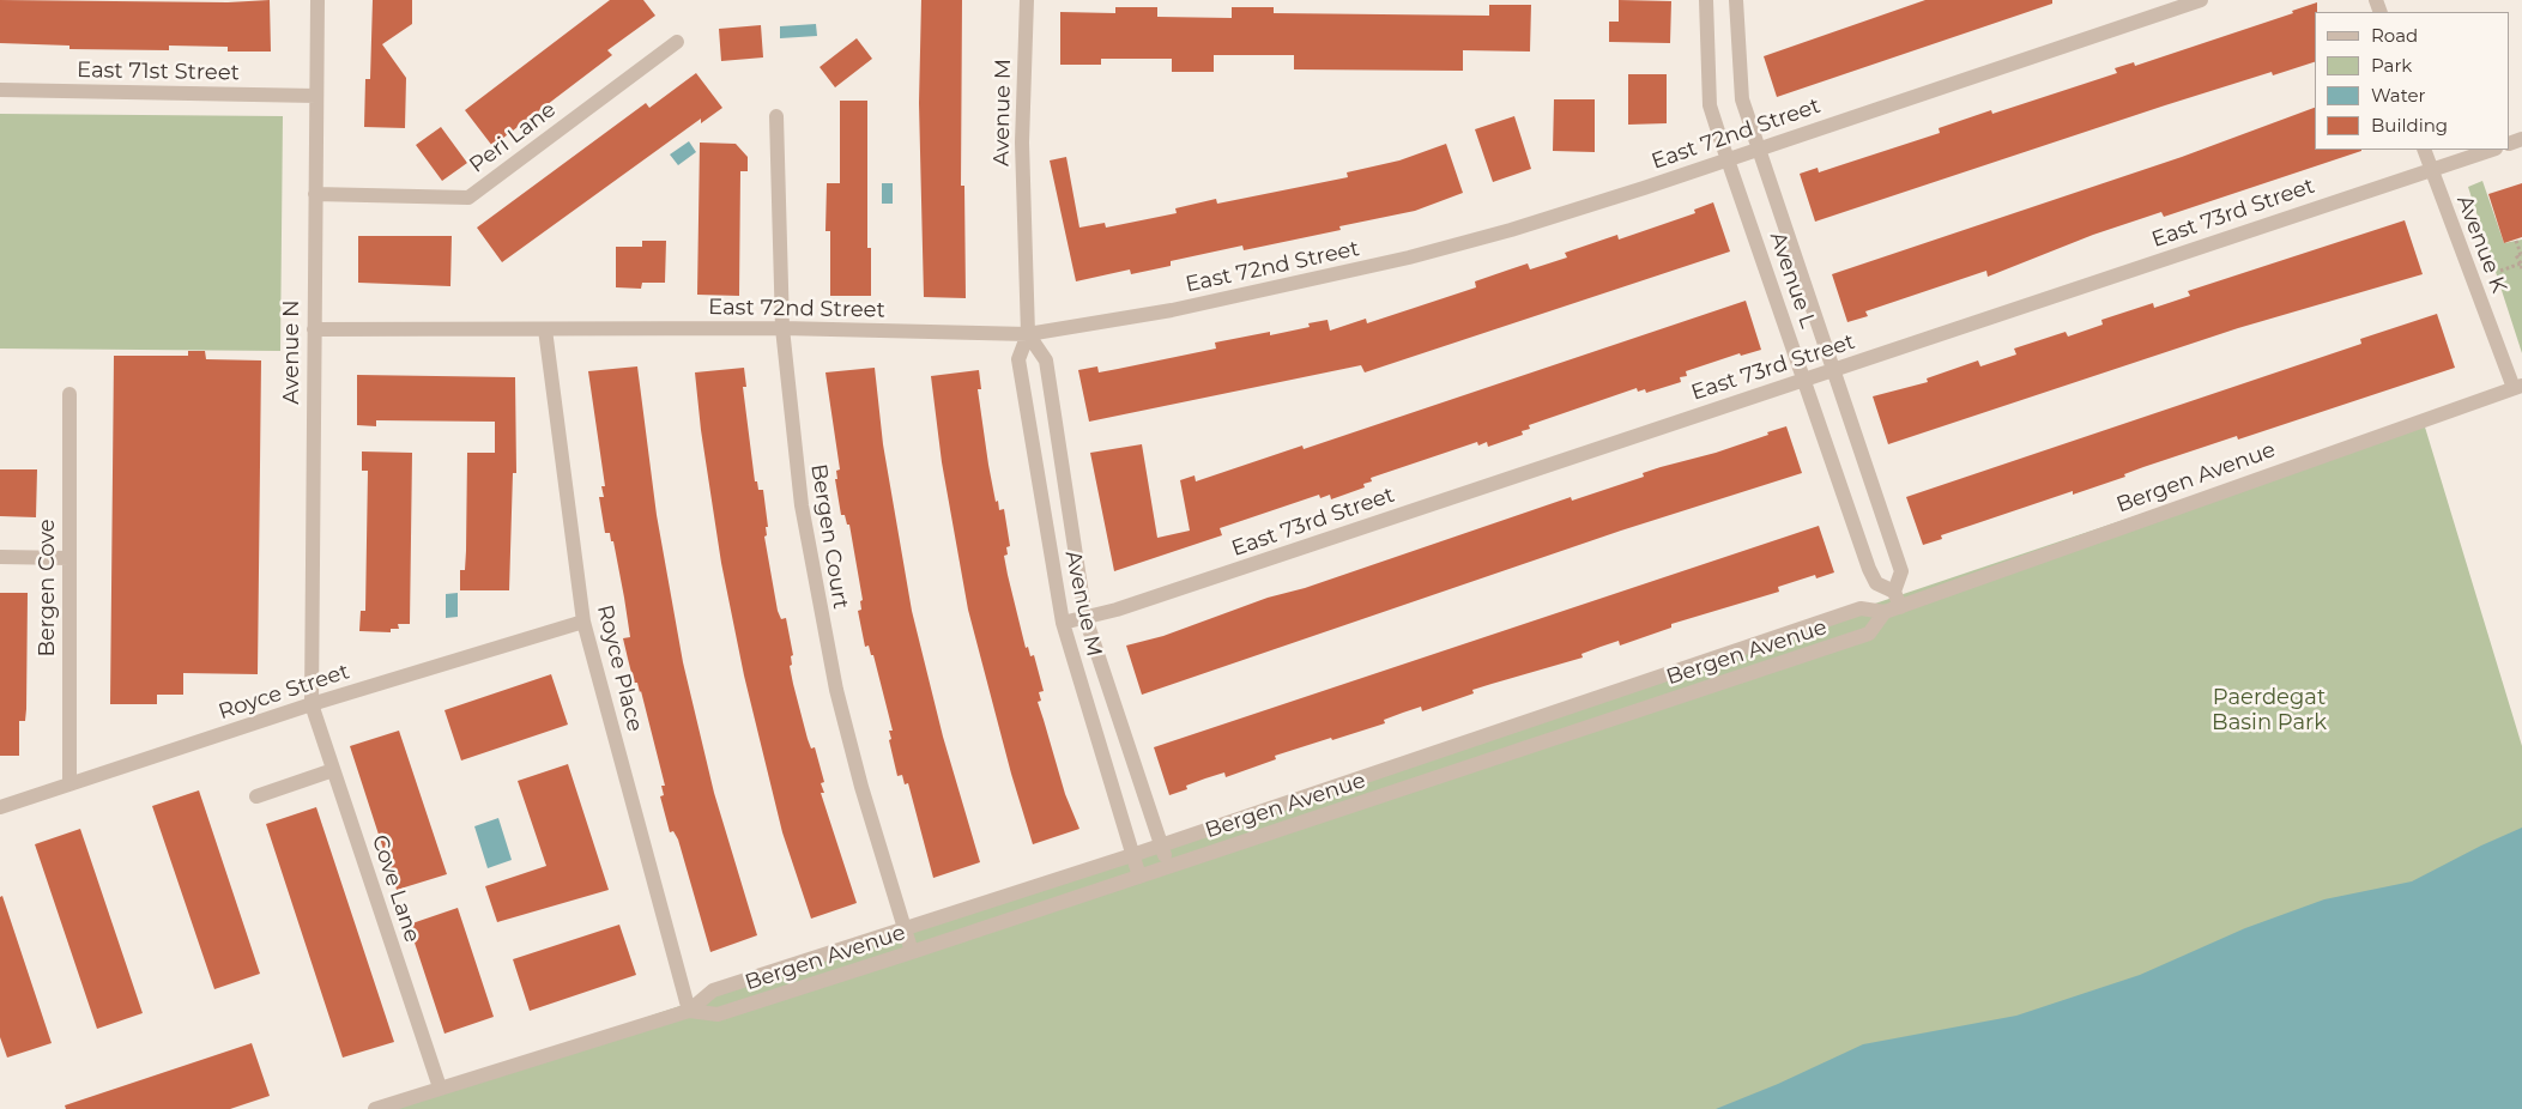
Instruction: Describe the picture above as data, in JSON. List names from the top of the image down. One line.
{"streets":{"street":["East 71st Street","Avenue M","East 72nd Street","Peri Lane","East 73rd Street","Avenue K","Avenue L","Avenue N","Bergen Avenue","Bergen Court","Bergen Cove","Royce Place","Royce Street","Cove Lane"]},"crossings":[["East 71st Street","Avenue N"],["Avenue M","East 72nd Street"],["Avenue M","East 73rd Street"],["Avenue M","Bergen Avenue"],["East 72nd Street","Avenue L"],["East 72nd Street","Avenue N"],["East 72nd Street","Bergen Court"],["East 72nd Street","Royce Place"],["Peri Lane","Avenue N"],["East 73rd Street","Avenue K"],["East 73rd Street","Avenue L"],["Avenue K","Bergen Avenue"],["Avenue N","Royce Street"],["Avenue N","Cove Lane"],["Bergen Avenue","Bergen Court"],["Bergen Avenue","Royce Place"],["Bergen Avenue","Cove Lane"],["Bergen Cove","Royce Street"],["Royce Place","Royce Street"],["Royce Street","Cove Lane"]],"parks":["Paerdegat Basin Park"],"legend":["Road","Park","Water","Building"]}
